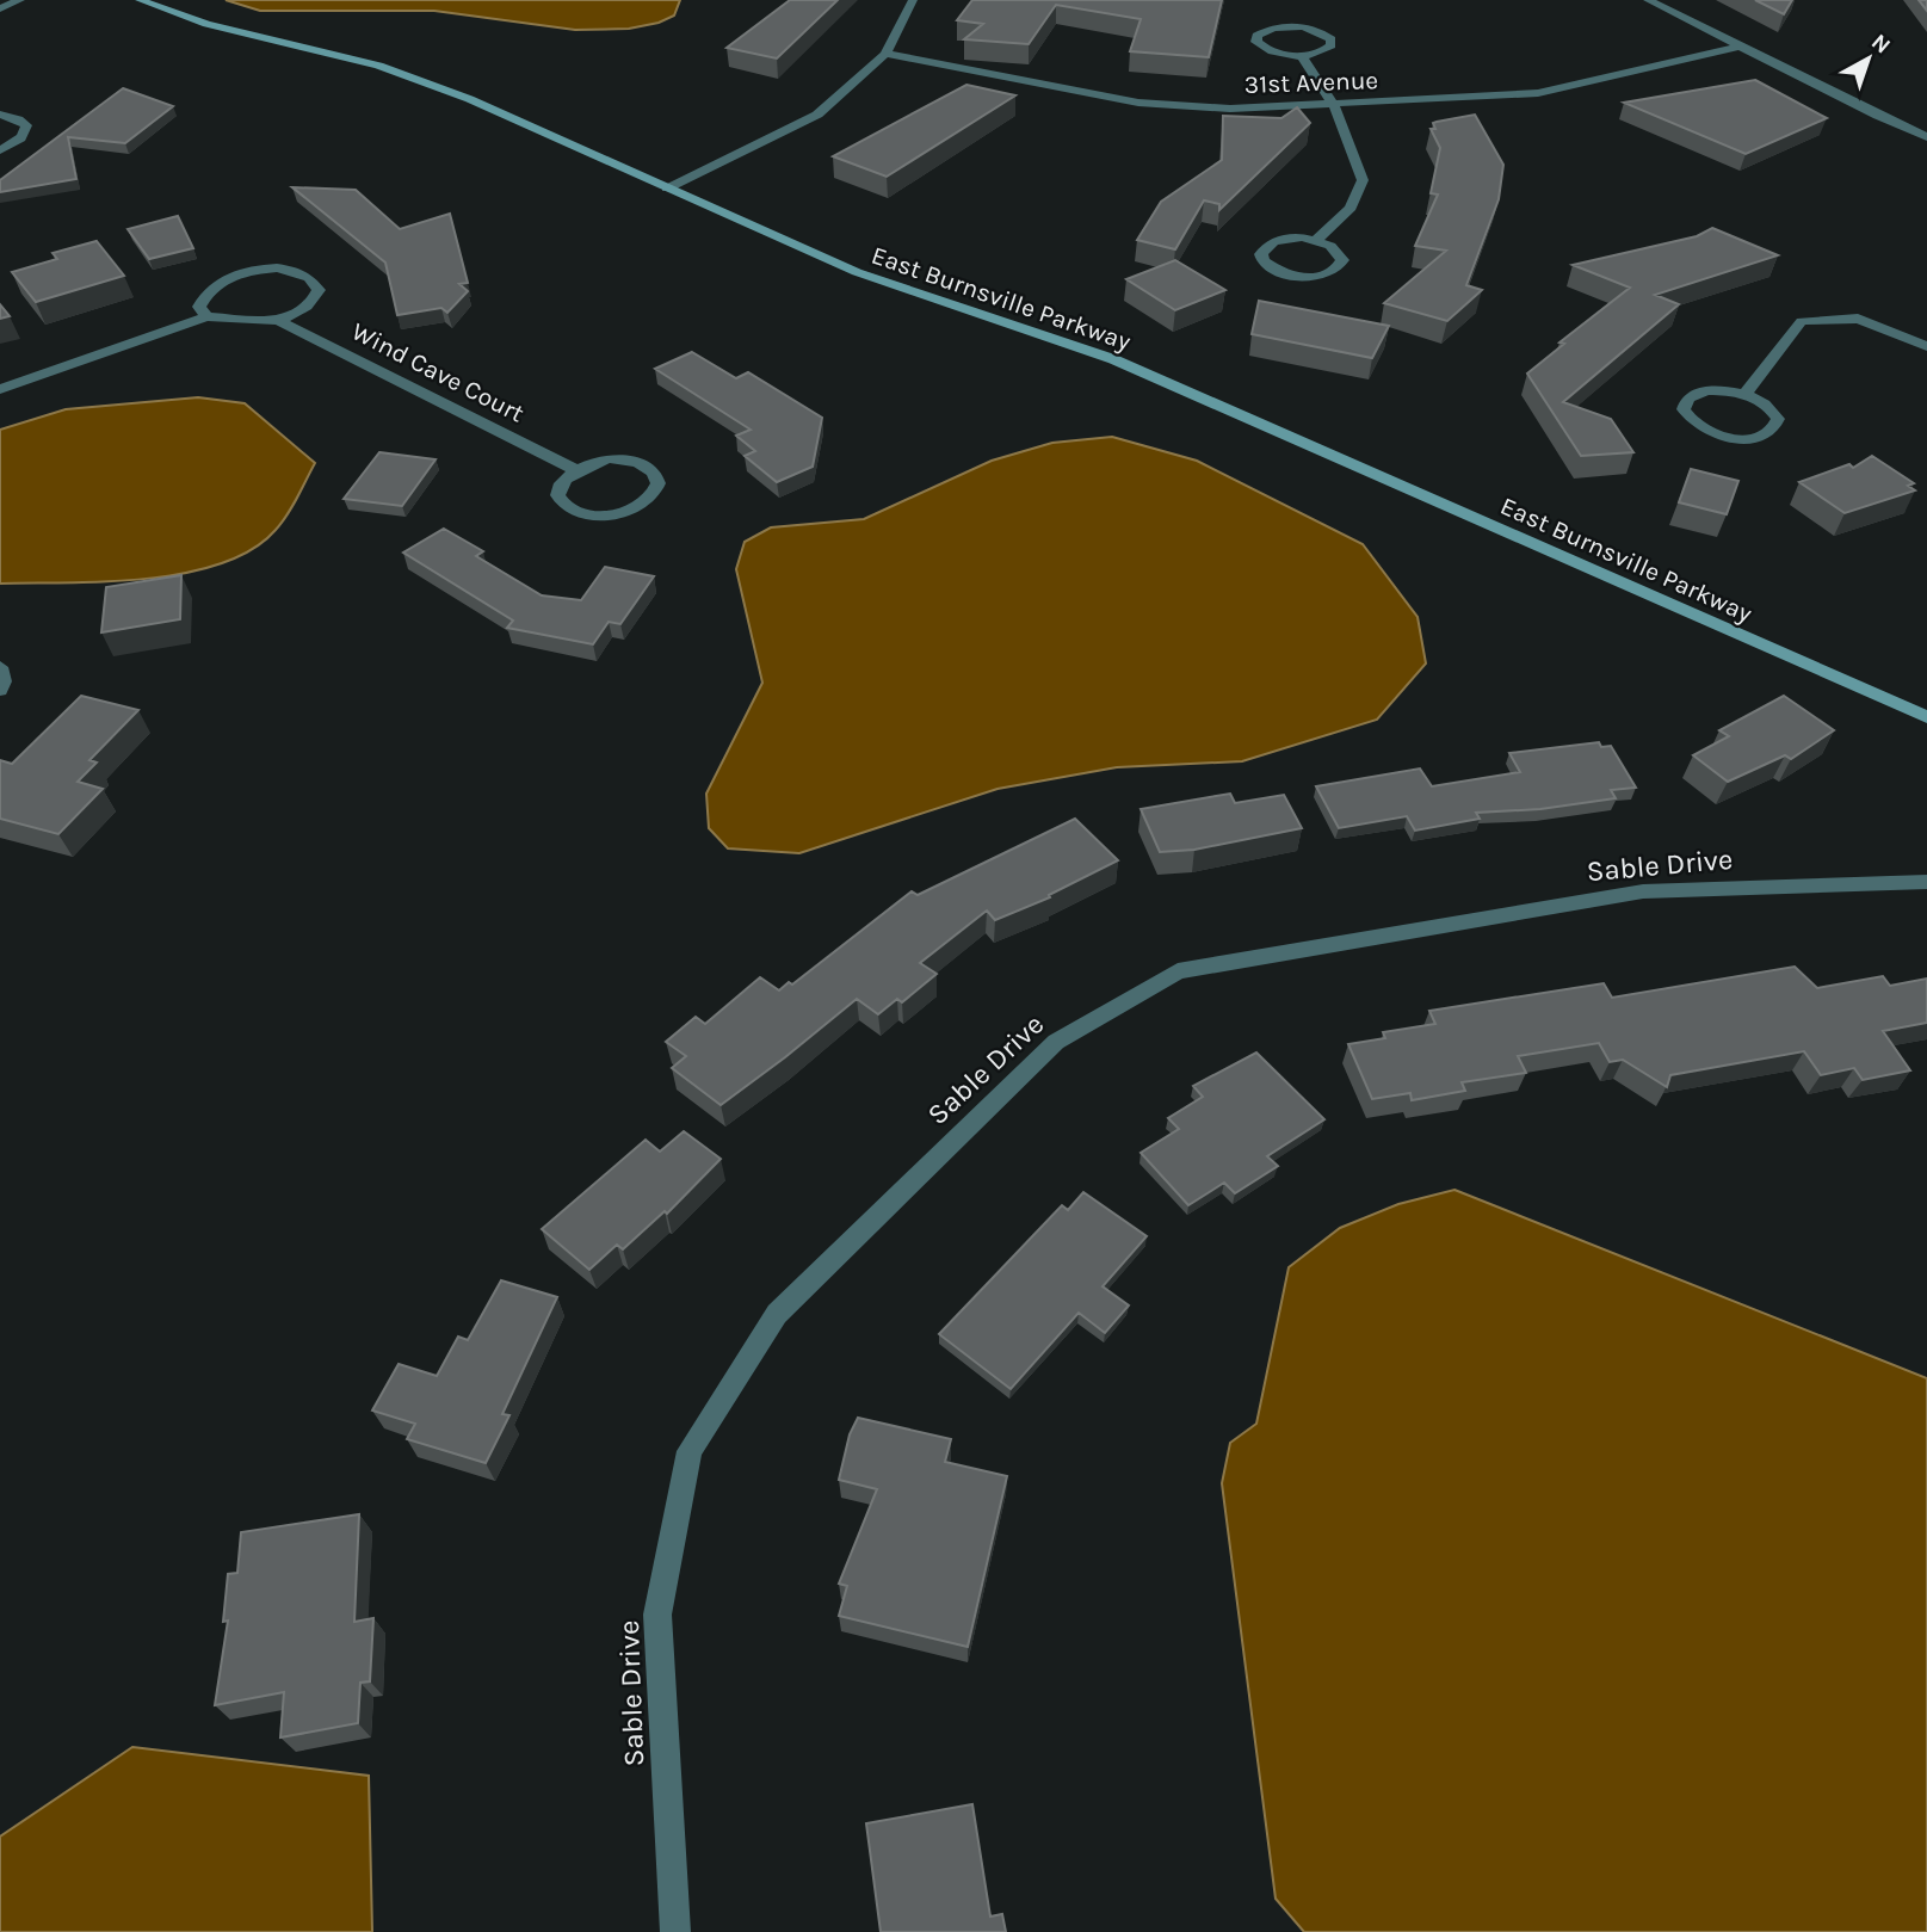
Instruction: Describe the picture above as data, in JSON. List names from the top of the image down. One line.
{"streets":{"street":["31st Avenue","East Burnsville Parkway","Wind Cave Court","Sable Drive"]},"north":"top right"}
